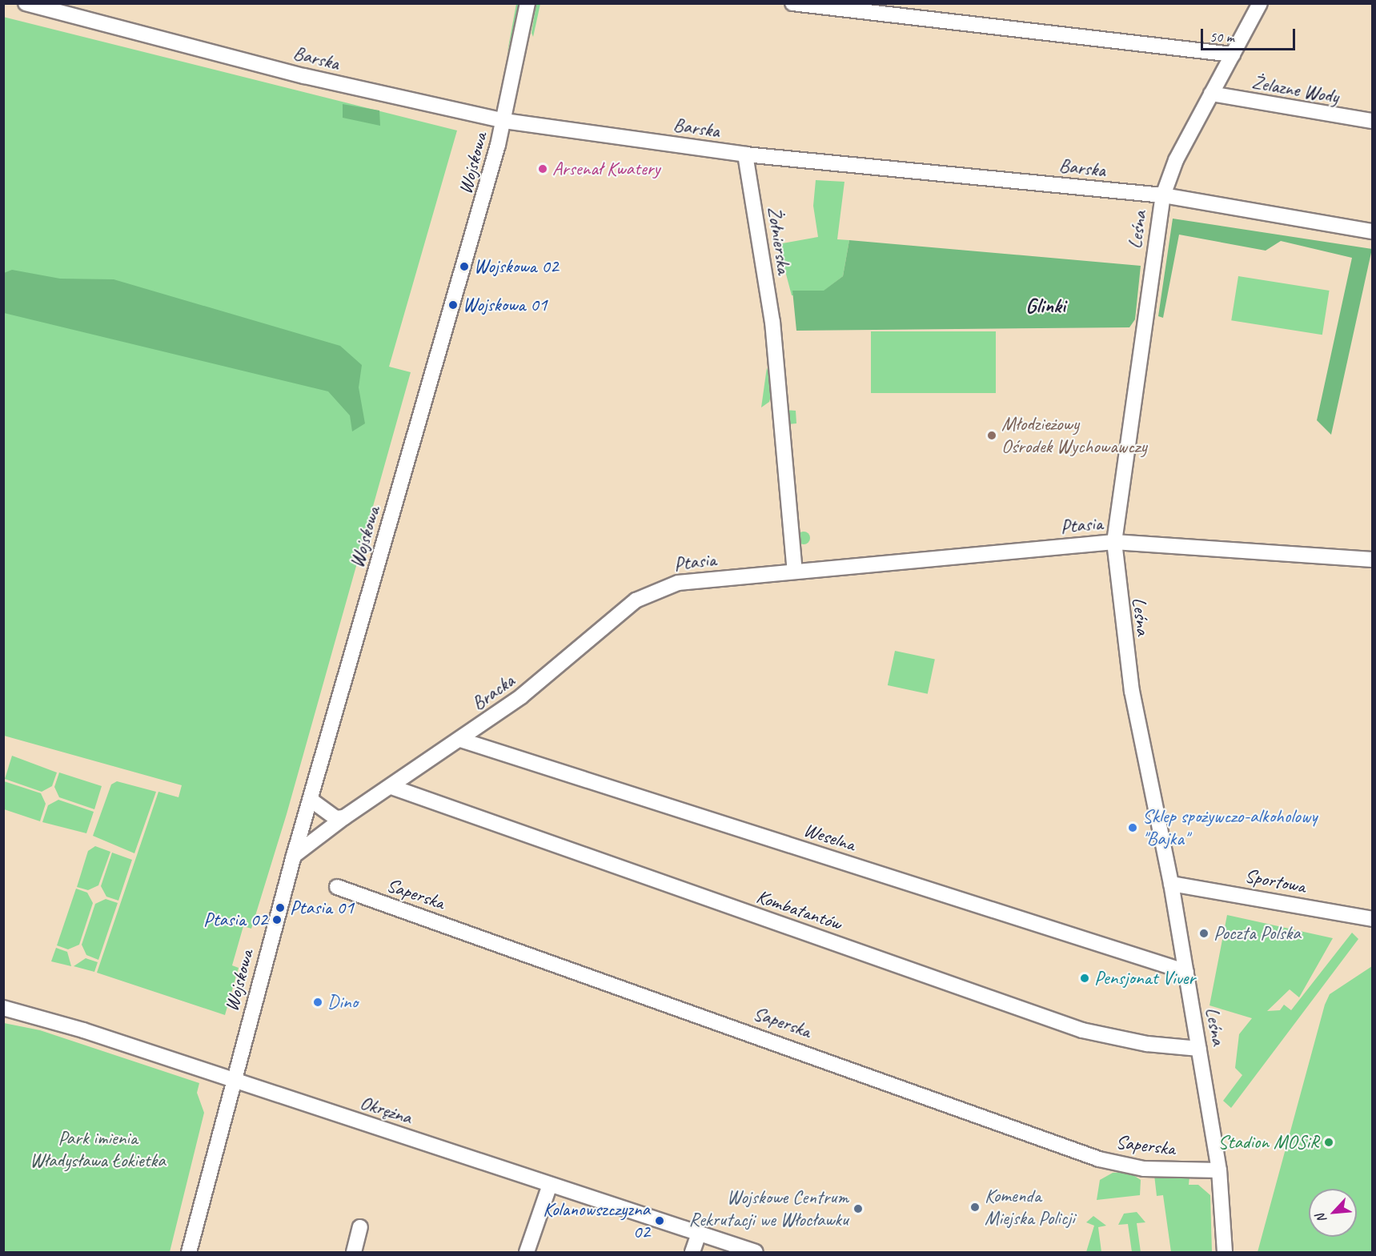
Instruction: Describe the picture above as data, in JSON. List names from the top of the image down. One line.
{"streets":{"street":["Barska","Żelazne Wody","Wojskowa","Leśna","Żołnierska","Ptasia","Bracka","Weselna","Sportowa","Saperska","Kombatantów","Okrężna"]},"crossings":[["Barska","Wojskowa"],["Barska","Leśna"],["Barska","Żołnierska"],["Żelazne Wody","Leśna"],["Wojskowa","Bracka"],["Wojskowa","Okrężna"],["Leśna","Ptasia"],["Leśna","Weselna"],["Leśna","Sportowa"],["Leśna","Saperska"],["Leśna","Kombatantów"],["Żołnierska","Ptasia"],["Ptasia","Bracka"],["Bracka","Weselna"],["Bracka","Kombatantów"]],"districts":["Glinki"],"parks":["Park imienia Władysława Łokietka"],"places":["Arsenał Kwatery","Wojskowa 02","Wojskowa 01","Młodzieżowy Ośrodek Wychowawczy","Sklep spożywczo-alkoholowy \"Bajka\"","Ptasia 01","Ptasia 02","Poczta Polska","Pensjonat Viver","Dino","Stadion MOSiR","Komenda Miejska Policji","Wojskowe Centrum Rekrutacji we Włocławku","Kolanowszczyzna 02"],"scale_bar":"50 m","north":"bottom left"}
